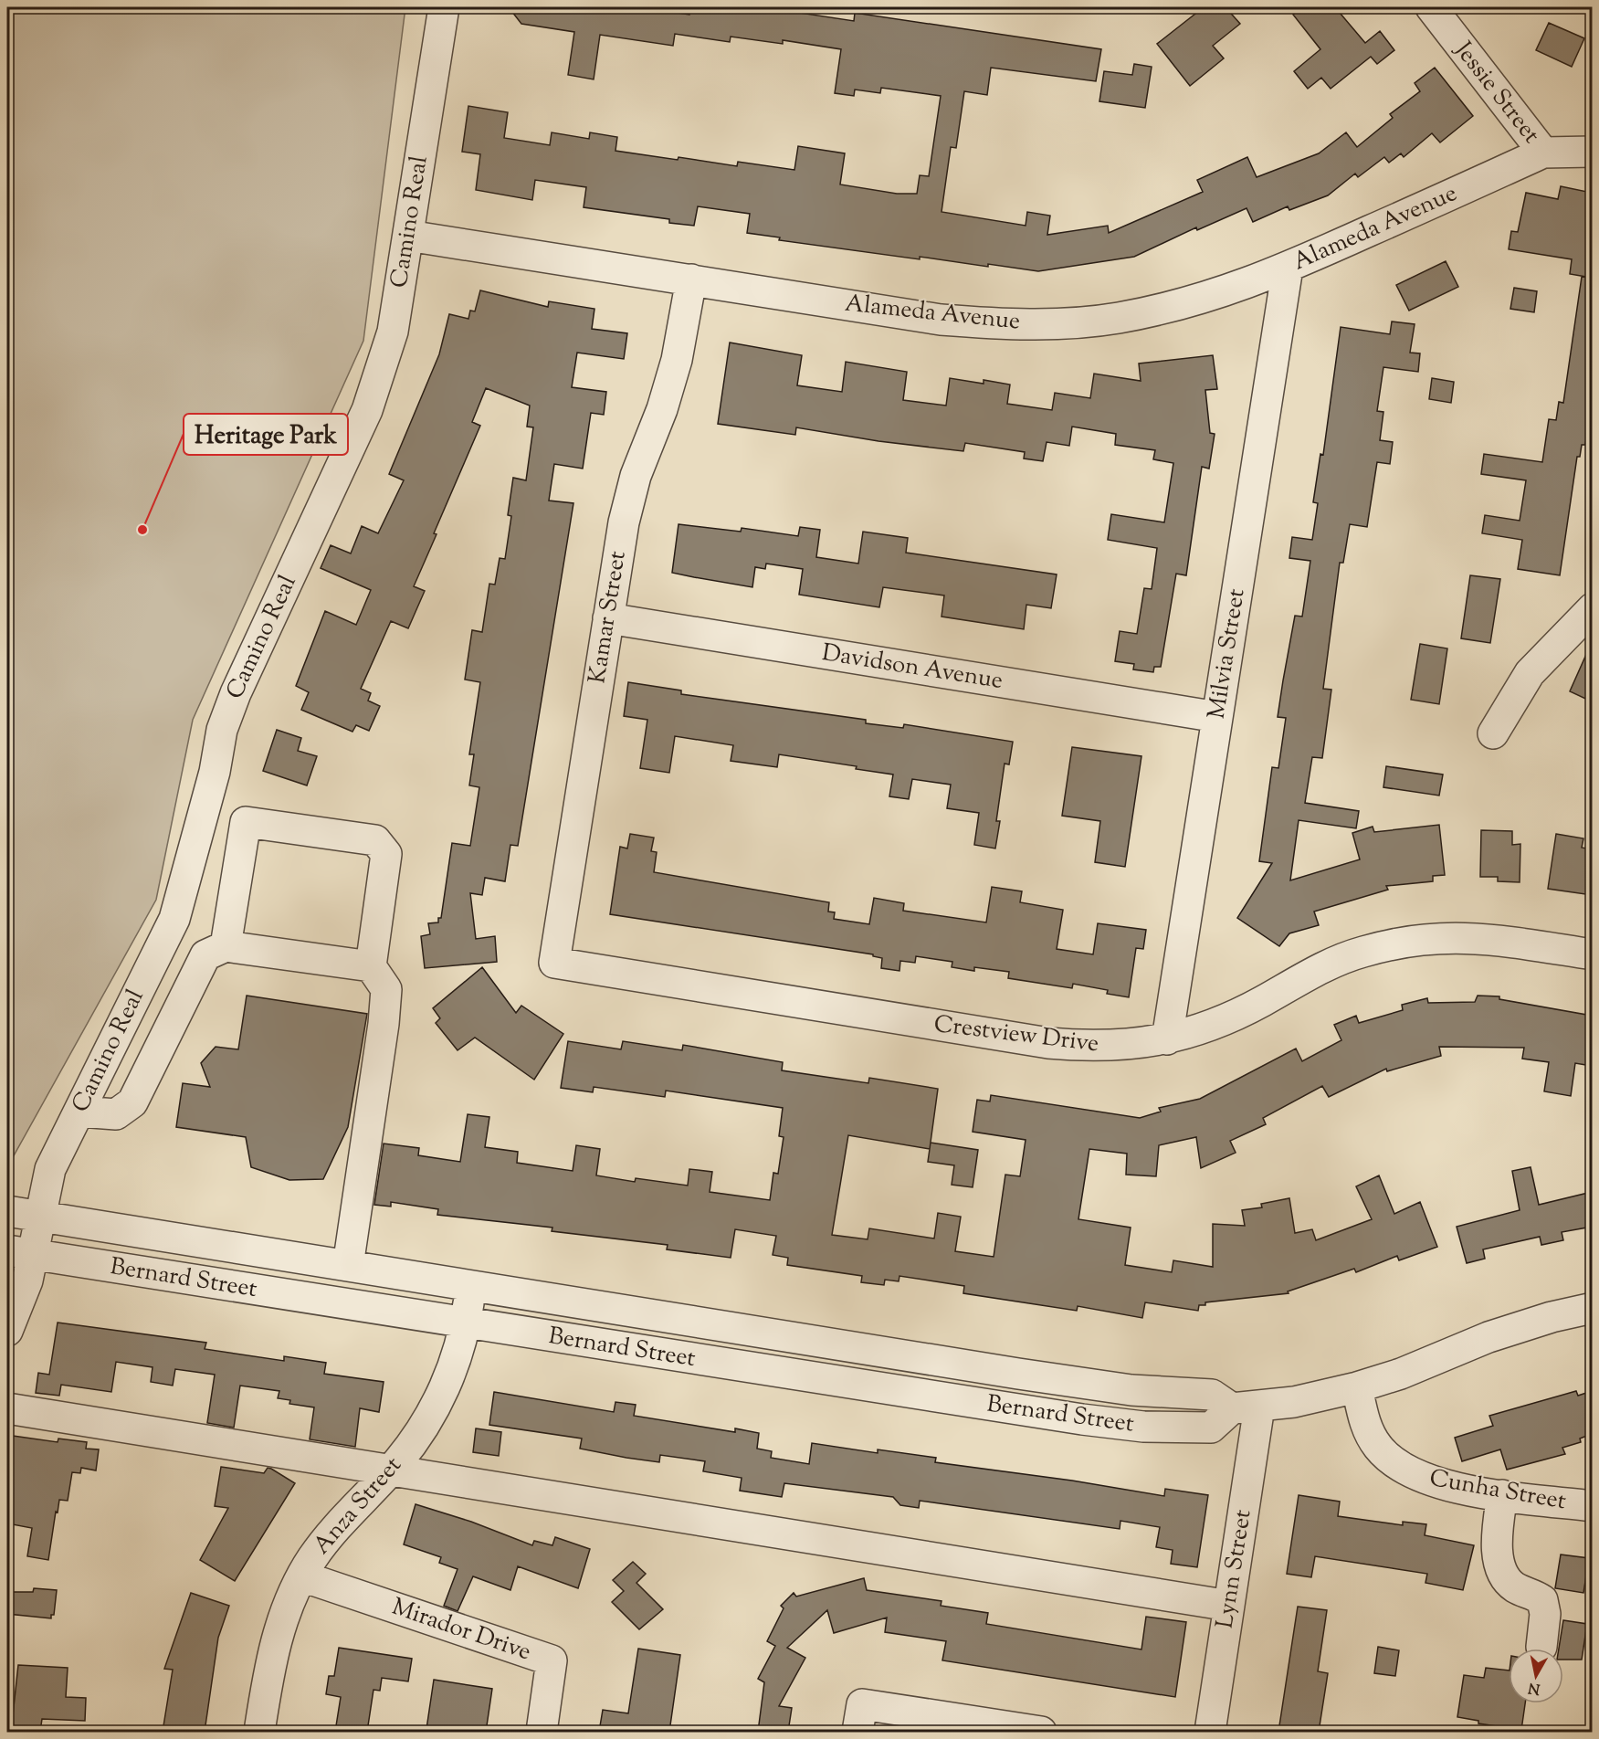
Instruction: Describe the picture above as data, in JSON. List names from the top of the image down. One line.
{"streets":{"street":["Jessie Street","Camino Real","Alameda Avenue","Kamar Street","Milvia Street","Davidson Avenue","Crestview Drive","Bernard Street","Cunha Street","Anza Street","Lynn Street","Mirador Drive"]},"crossings":[["Jessie Street","Alameda Avenue"],["Camino Real","Alameda Avenue"],["Camino Real","Bernard Street"],["Alameda Avenue","Kamar Street"],["Alameda Avenue","Milvia Street"],["Kamar Street","Davidson Avenue"],["Kamar Street","Crestview Drive"],["Milvia Street","Davidson Avenue"],["Milvia Street","Crestview Drive"],["Bernard Street","Anza Street"],["Bernard Street","Lynn Street"],["Anza Street","Mirador Drive"]],"places":["Heritage Park"],"north":"bottom"}
